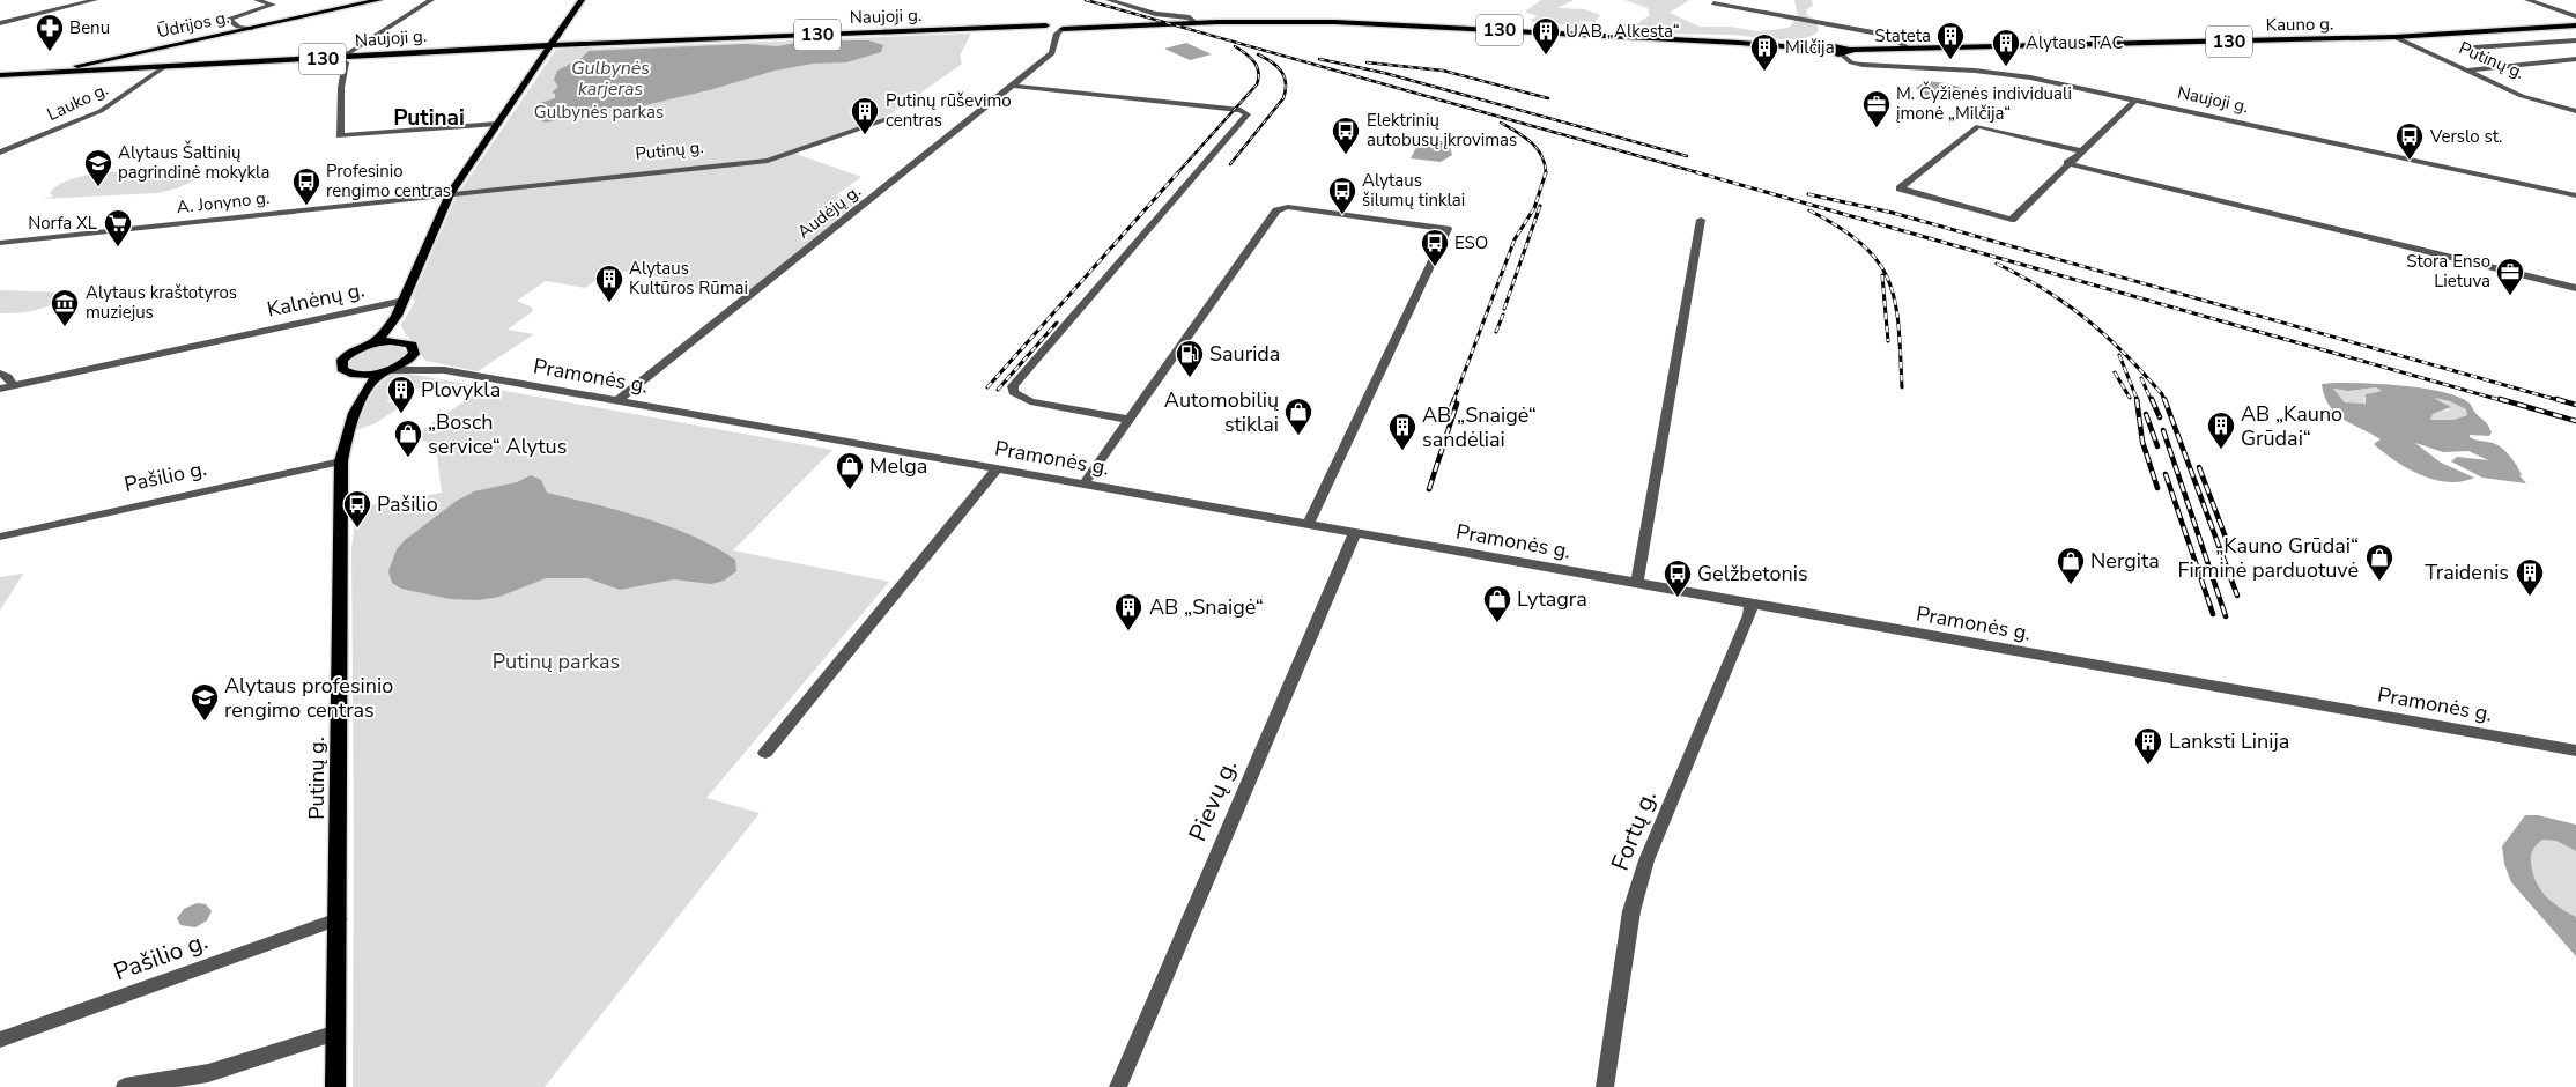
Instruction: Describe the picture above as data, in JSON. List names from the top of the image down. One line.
{"streets":{"main road":["Naujoji g.","Ūdrijos g.","Kauno g.","130","Putinų g."],"street":["Lauko g.","A. Jonyno g.","Audėjų g.","Kalnėnų g.","Pramonės g.","Pašilio g.","Pievų g.","Fortų g."]},"crossings":[["Naujoji g.","Ūdrijos g."],["Naujoji g.","130"],["Naujoji g.","Lauko g."],["Kauno g.","130"],["Kauno g.","Putinų g."],["130","Audėjų g."],["Putinų g.","A. Jonyno g."],["Putinų g.","Pašilio g."],["Audėjų g.","Pramonės g."],["Pramonės g.","Pievų g."],["Pramonės g.","Fortų g."]],"districts":["Putinai"],"water":["Gulbynės karjeras"],"parks":["Gulbynės parkas","Putinų parkas"],"places":{"pharmacy":["Benu"],"building":["UAB „Alkesta“","Stateta","Alytaus TAC","Milčija","Putinų rūševimo centras","Alytaus Kultūros Rūmai","Plovykla","AB „Kauno Grūdai“","AB „Snaigė“ sandėliai","Traidenis","AB „Snaigė“","Lanksti Linija"],"office":["M. Čyžienės individuali įmonė „Milčija“","Stora Enso Lietuva"],"bus stop":["Elektrinių autobusų įkrovimas","Verslo st.","Profesinio rengimo centras","Alytaus šilumų tinklai","ESO","Pašilio","Gelžbetonis"],"school or university":["Alytaus Šaltinių pagrindinė mokykla","Alytaus profesinio rengimo centras"],"supermarket":["Norfa XL"],"museum":["Alytaus kraštotyros muziejus"],"fuel station":["Saurida"],"shop":["Automobilių stiklai","„Bosch service“ Alytus","Melga","„Kauno Grūdai“ Firminė parduotuvė","Nergita","Lytagra"]}}
